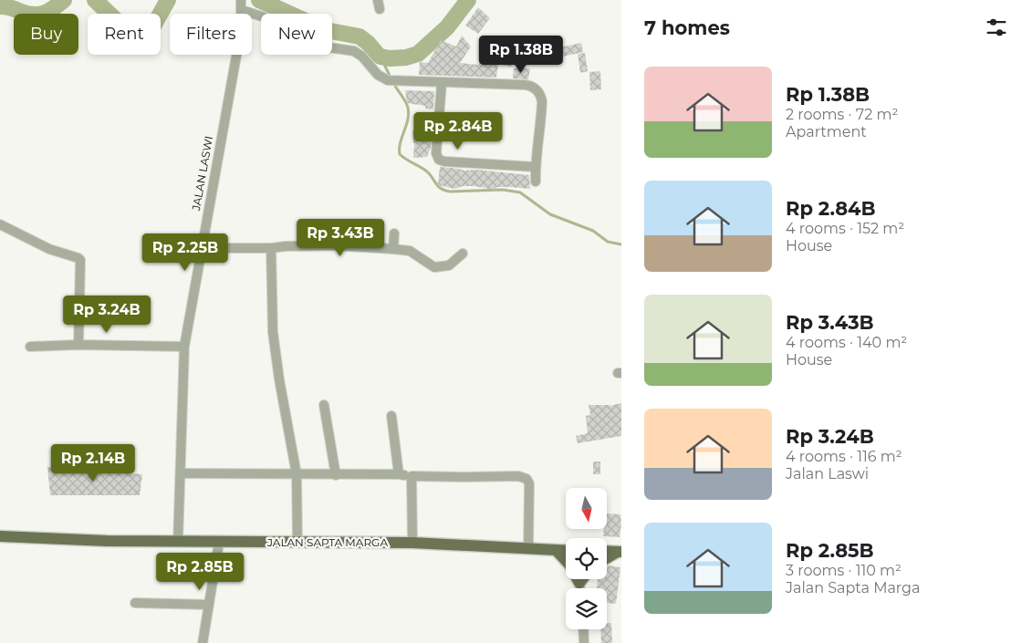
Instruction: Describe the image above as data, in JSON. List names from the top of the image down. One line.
{"streets":{"main road":["JALAN SAPTA MARGA"],"street":["JALAN LASWI"]},"crossings":[["JALAN LASWI","JALAN SAPTA MARGA"]],"north":"bottom","page":{"heading":"7 homes","chip":["Buy","Rent","Filters","New"],"price":["Rp 1.38B","Rp 2.84B","Rp 3.43B","Rp 2.25B","Rp 3.24B","Rp 2.14B","Rp 2.85B"],"list":[{"name":"Rp 1.38B","note":"2 rooms · 72 m² · Apartment"},{"name":"Rp 2.84B","note":"4 rooms · 152 m² · House"},{"name":"Rp 3.43B","note":"4 rooms · 140 m² · House"},{"name":"Rp 3.24B","note":"4 rooms · 116 m² · Jalan Laswi"},{"name":"Rp 2.85B","note":"3 rooms · 110 m² · Jalan Sapta Marga"}]}}
